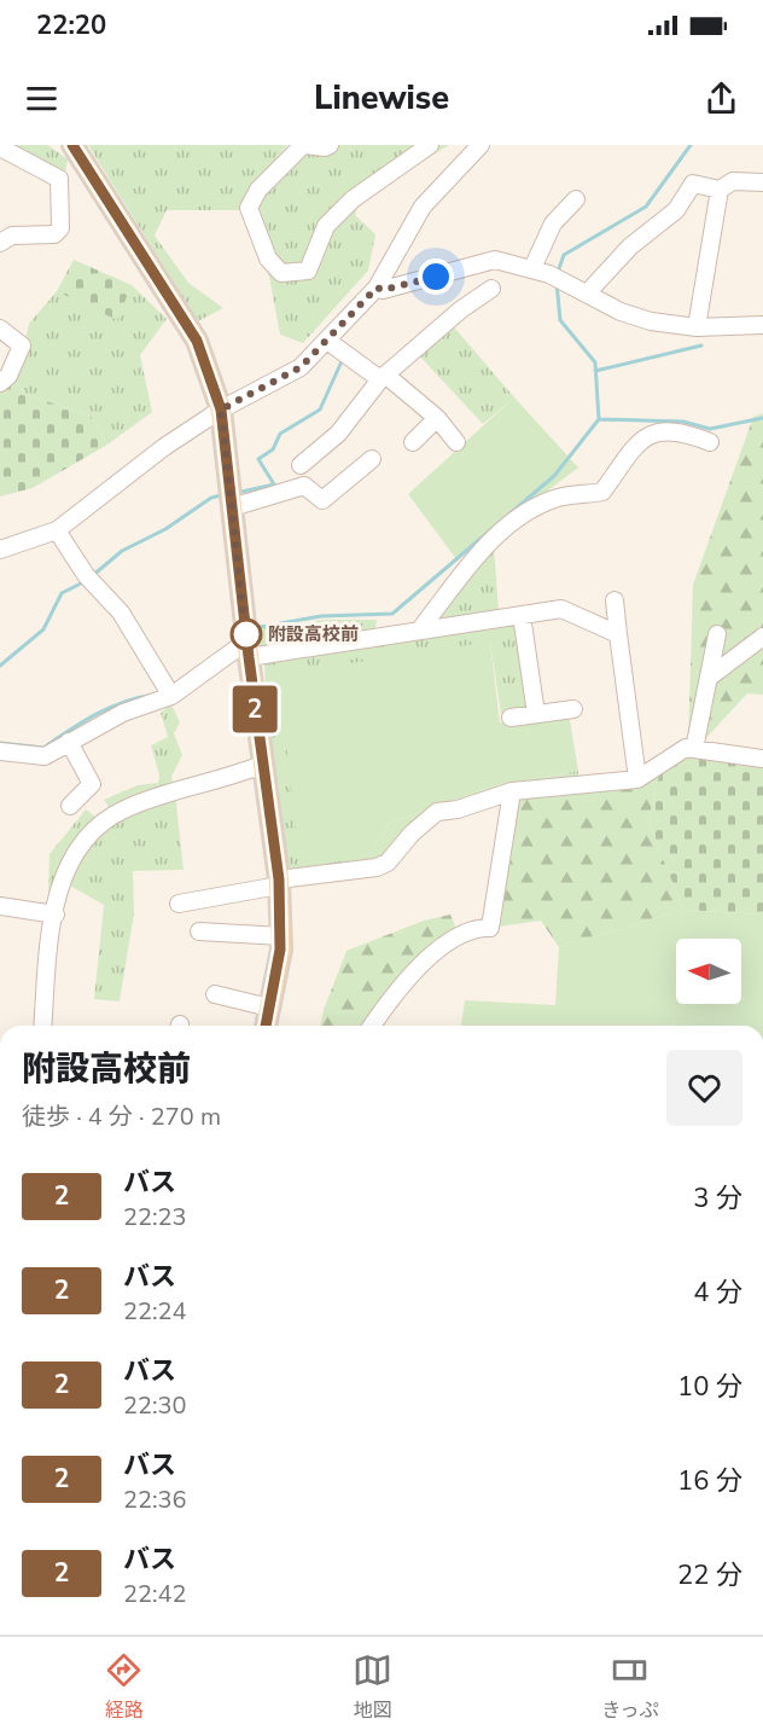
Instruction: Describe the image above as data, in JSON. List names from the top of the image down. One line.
{"places":["附設高校前"],"lines":["bus line 2"],"north":"left","page":{"status":"22:20","header":"Linewise","on_map":"2","heading":["附設高校前","徒歩 · 4 分 · 270 m"],"list":[{"mark":"2","name":"バス","note":"22:23","value":"3 分"},{"mark":"2","name":"バス","note":"22:24","value":"4 分"},{"mark":"2","name":"バス","note":"22:30","value":"10 分"},{"mark":"2","name":"バス","note":"22:36","value":"16 分"},{"mark":"2","name":"バス","note":"22:42","value":"22 分"}],"tabs":["経路","地図","きっぷ"]}}
